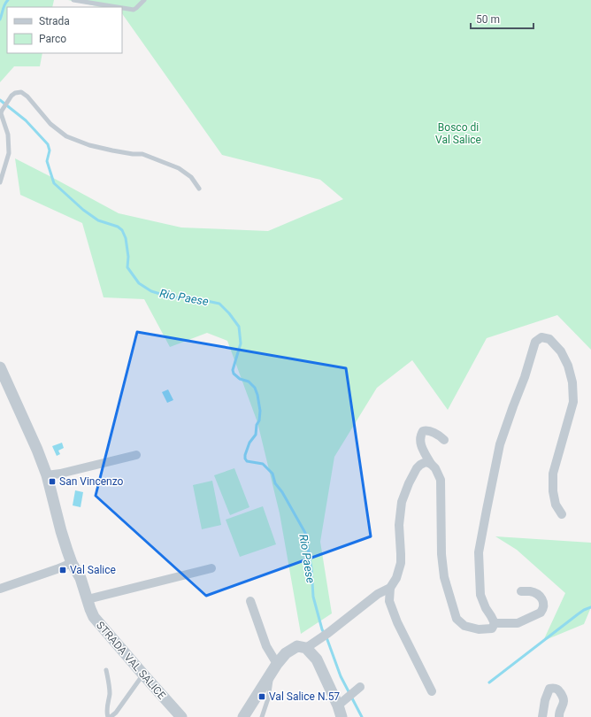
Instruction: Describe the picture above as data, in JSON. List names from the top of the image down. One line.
{"streets":{"street":["STRADA VAL SALICE"]},"water":["Rio Paese"],"parks":["Bosco di Val Salice"],"places":{"transit":["San Vincenzo","Val Salice","Val Salice N.57"]},"legend":["Strada","Parco"],"scale_bar":"50 m"}
